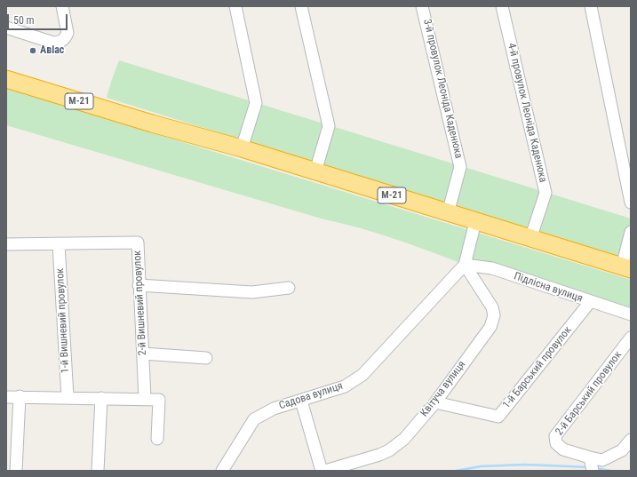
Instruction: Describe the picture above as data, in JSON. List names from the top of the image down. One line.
{"streets":{"highway":["М-21"],"street":["3-й провулок Леоніда Каденюка","4-й провулок Леоніда Каденюка","Підлісна вулиця","2-й Вишневий провулок","1-й Вишневий провулок","1-й Барський провулок","Квітуча вулиця","2-й Барський провулок","Садова вулиця"]},"crossings":[["3-й провулок Леоніда Каденюка","М-21"],["М-21","4-й провулок Леоніда Каденюка"],["Підлісна вулиця","1-й Барський провулок"],["Підлісна вулиця","Квітуча вулиця"],["Підлісна вулиця","Садова вулиця"],["2-й Вишневий провулок","1-й Вишневий провулок"],["1-й Барський провулок","Квітуча вулиця"],["Квітуча вулиця","Садова вулиця"]],"places":["Авіас"],"scale_bar":"50 m"}
